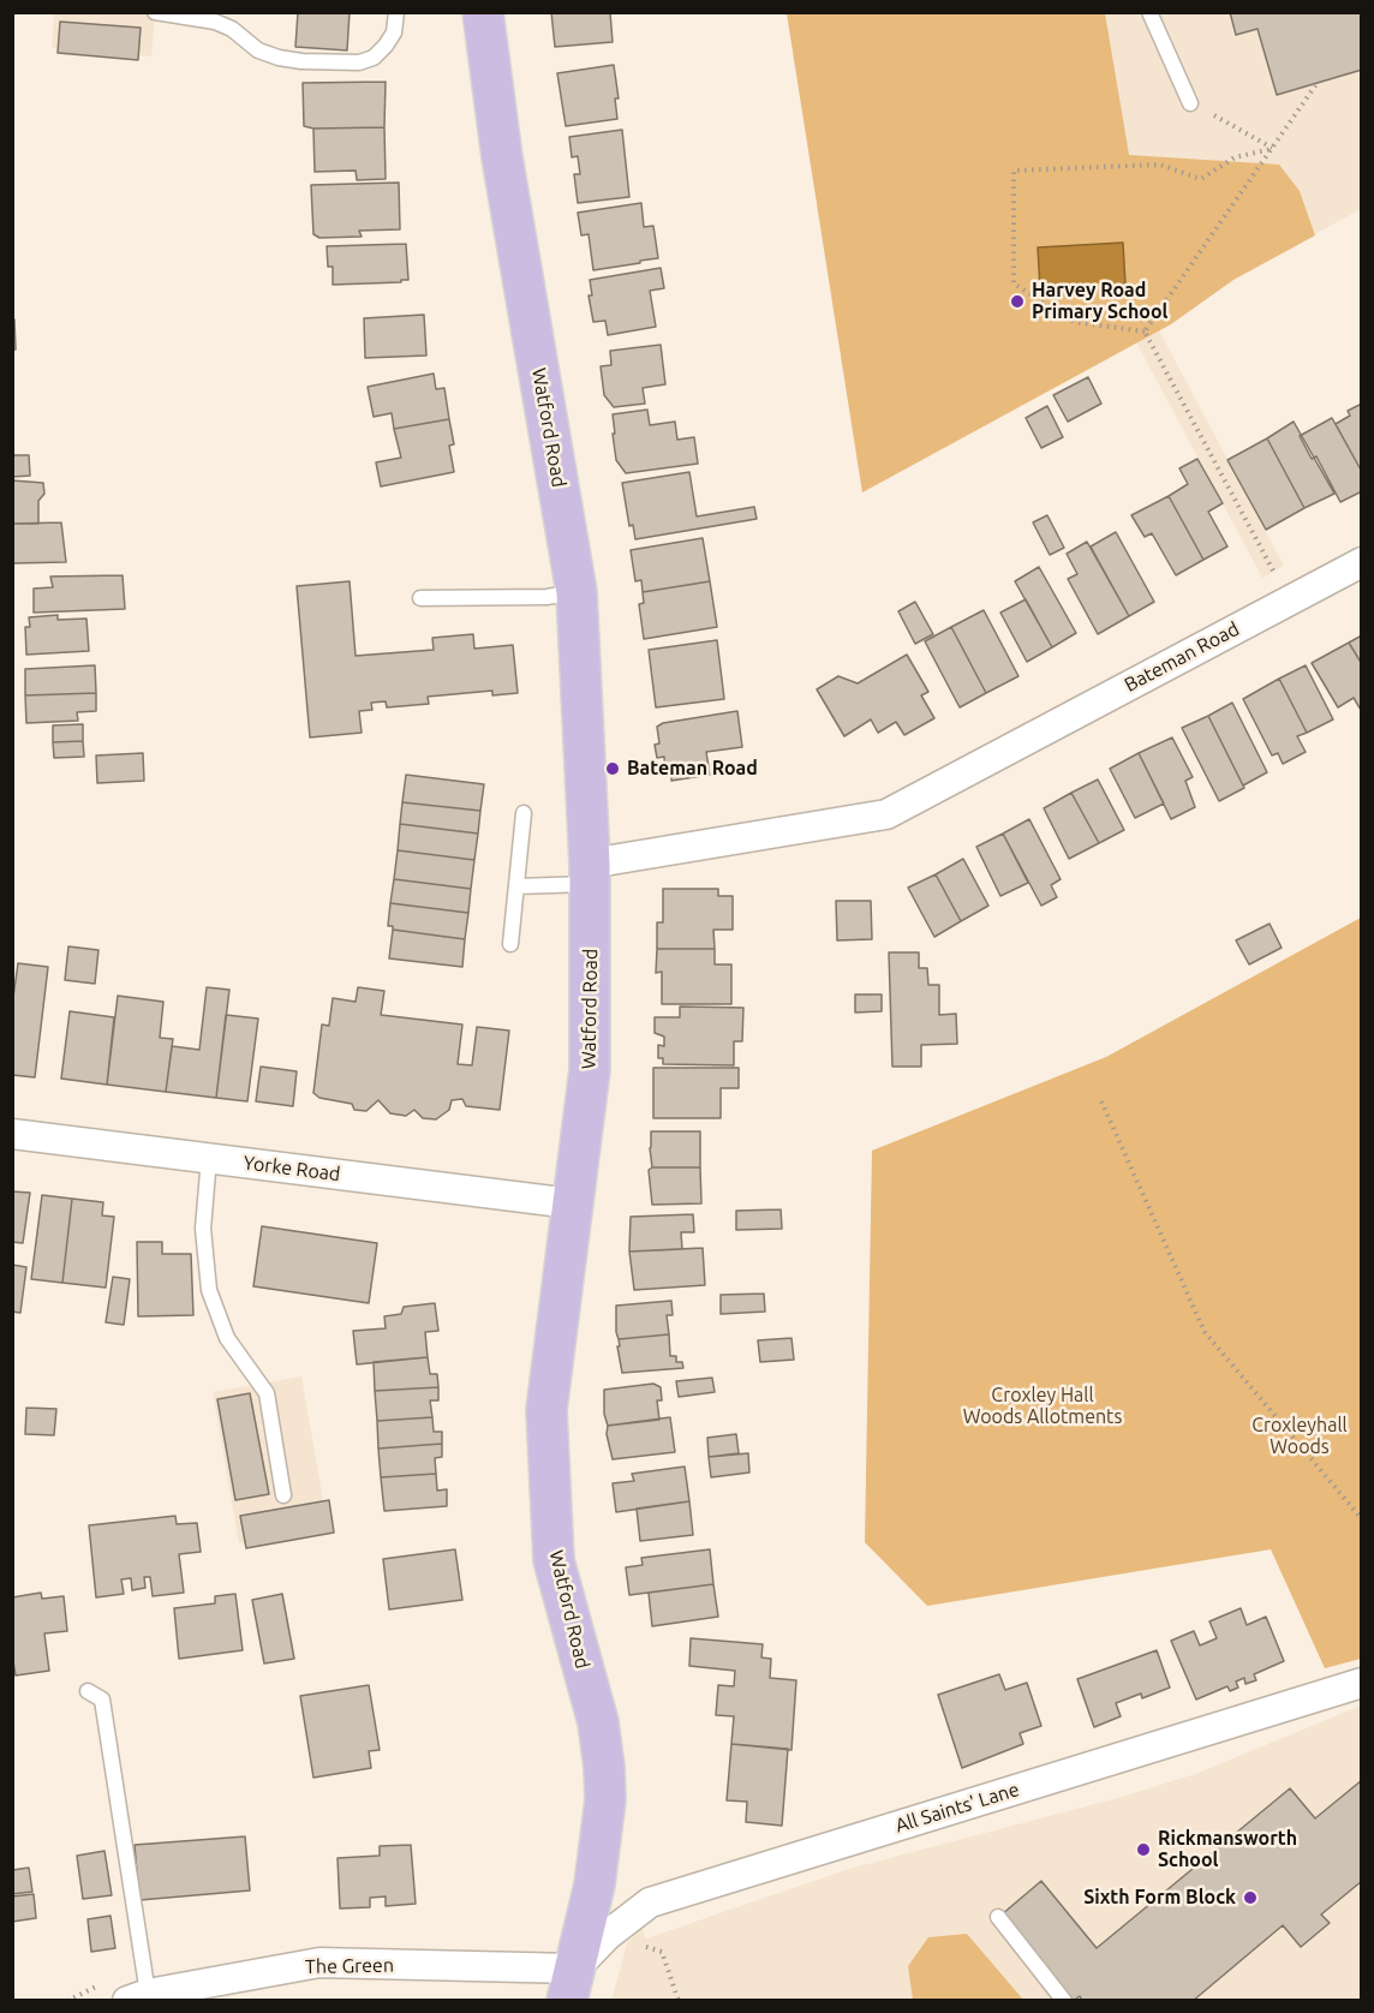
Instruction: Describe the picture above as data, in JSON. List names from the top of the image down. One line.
{"streets":{"main road":["Watford Road"],"street":["Bateman Road","Yorke Road","All Saints' Lane","The Green"]},"crossings":[["Watford Road","Bateman Road"],["Watford Road","Yorke Road"],["Watford Road","All Saints' Lane"],["Watford Road","The Green"],["All Saints' Lane","The Green"]],"parks":["Croxley Hall Woods Allotments","Croxleyhall Woods"],"places":["Harvey Road Primary School","Bateman Road","Rickmansworth School","Sixth Form Block"]}
